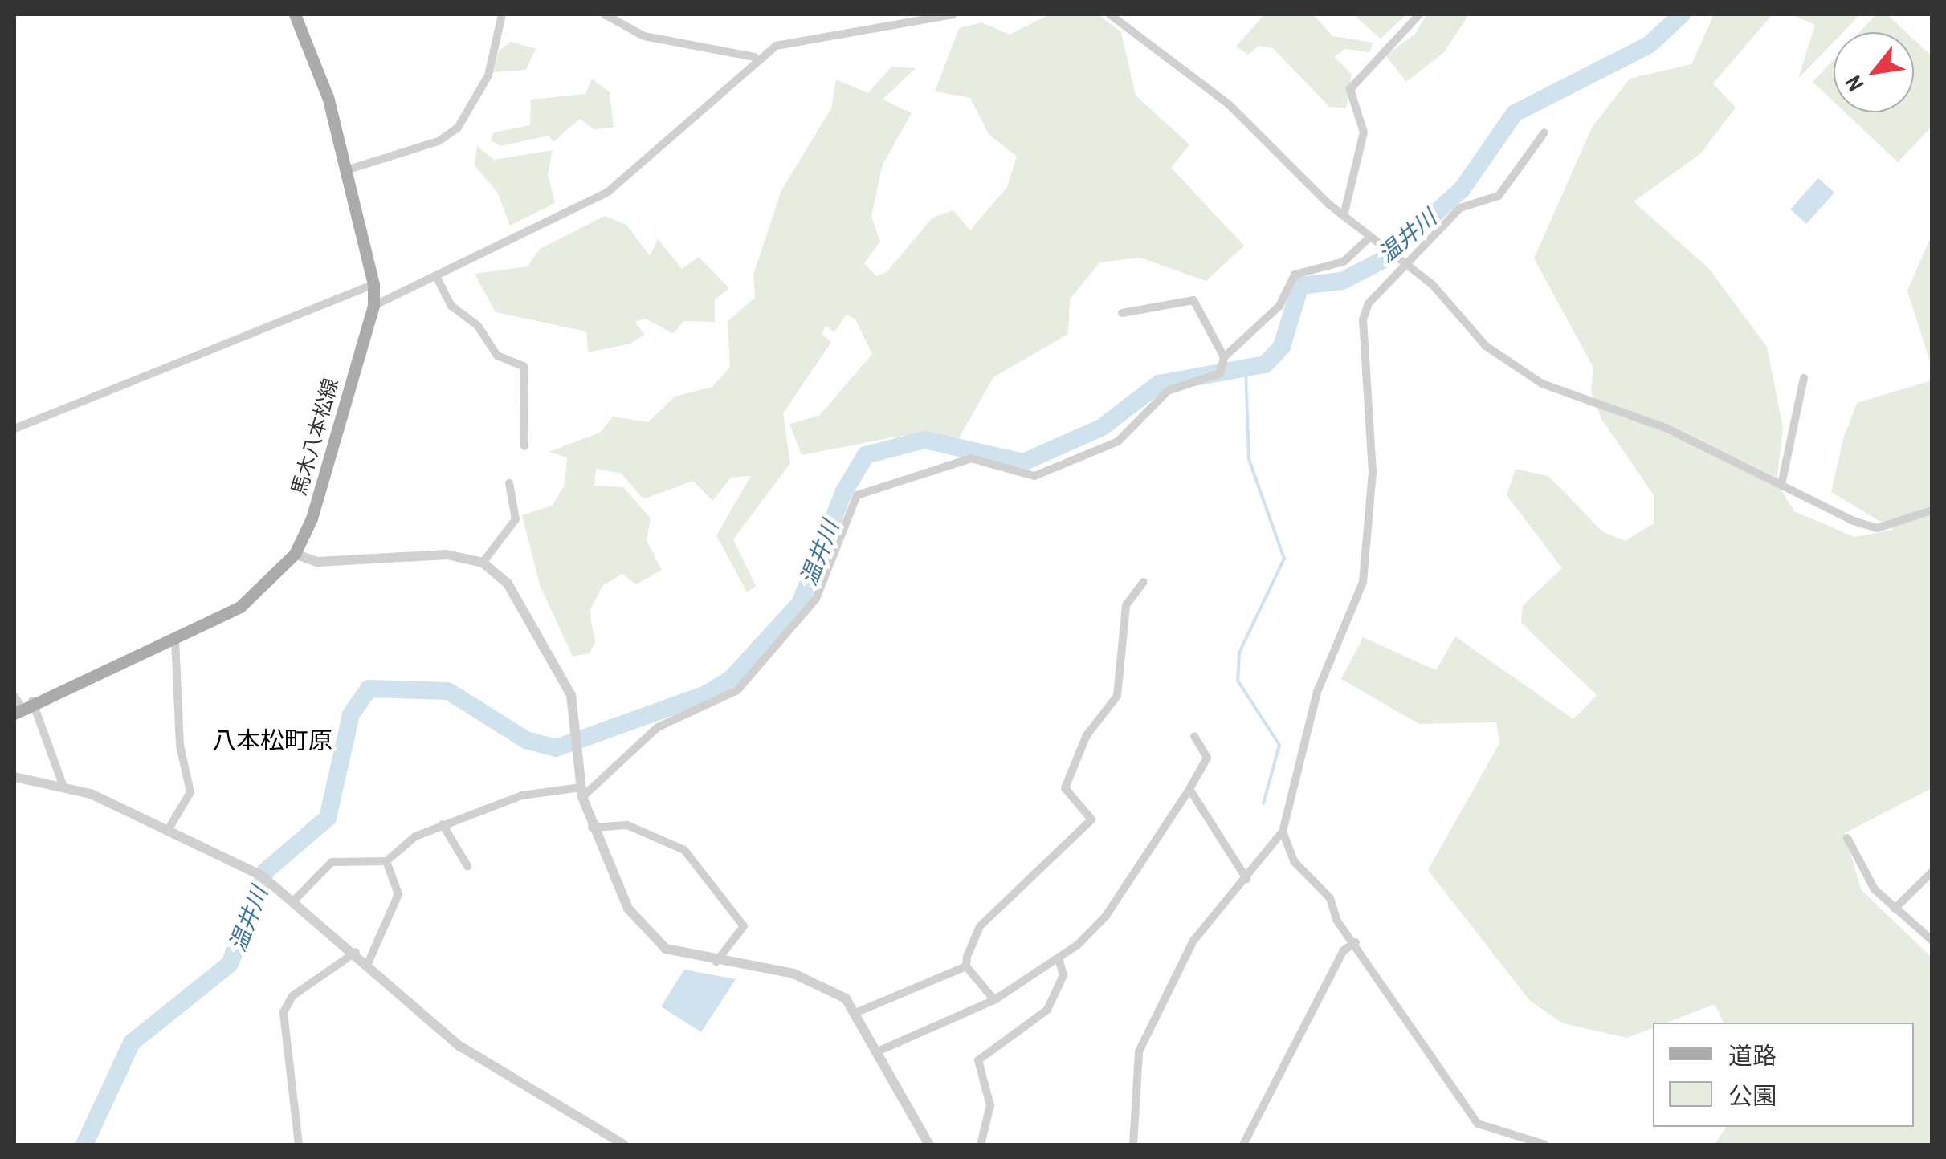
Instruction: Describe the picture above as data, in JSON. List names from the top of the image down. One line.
{"streets":{"main road":["馬木八本松線"]},"districts":["八本松町原"],"water":["温井川"],"legend":["道路","公園"],"north":"bottom left"}
